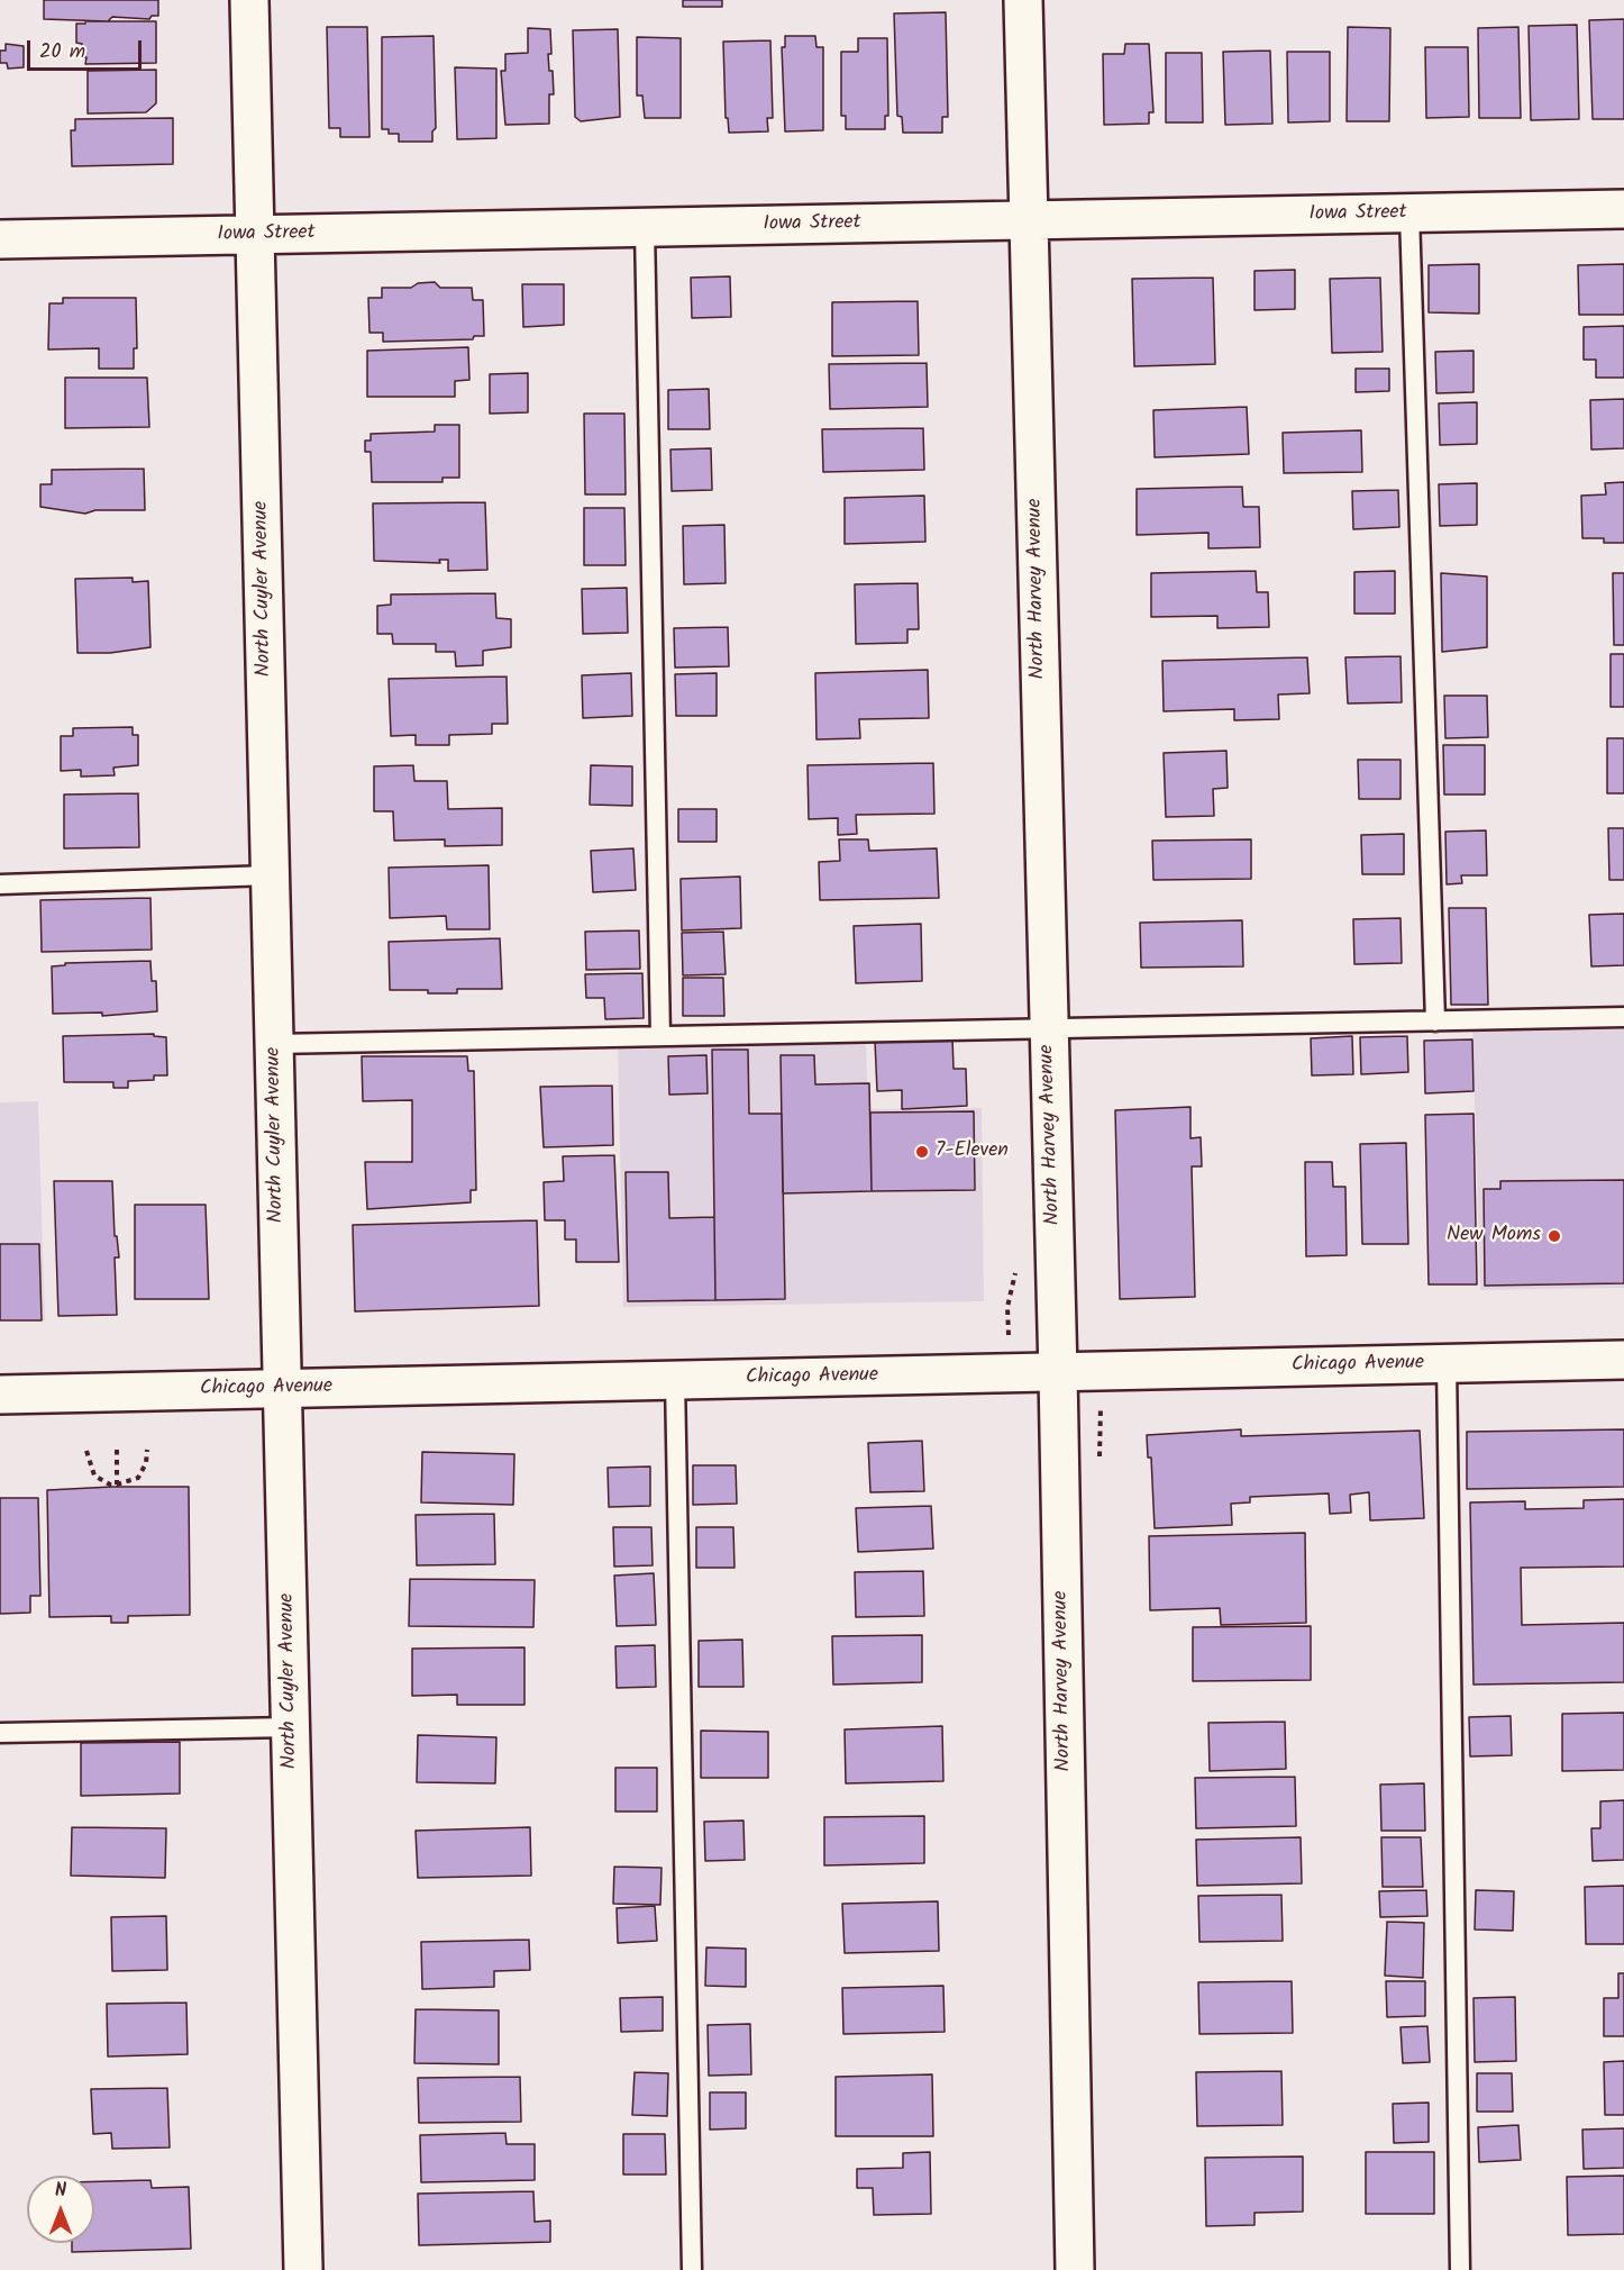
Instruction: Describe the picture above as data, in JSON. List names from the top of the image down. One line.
{"streets":{"street":["Iowa Street","North Cuyler Avenue","North Harvey Avenue","Chicago Avenue"]},"crossings":[["Iowa Street","North Cuyler Avenue"],["Iowa Street","North Harvey Avenue"],["North Cuyler Avenue","Chicago Avenue"],["North Harvey Avenue","Chicago Avenue"]],"places":["7-Eleven","New Moms"],"scale_bar":"20 m","north":"top"}
